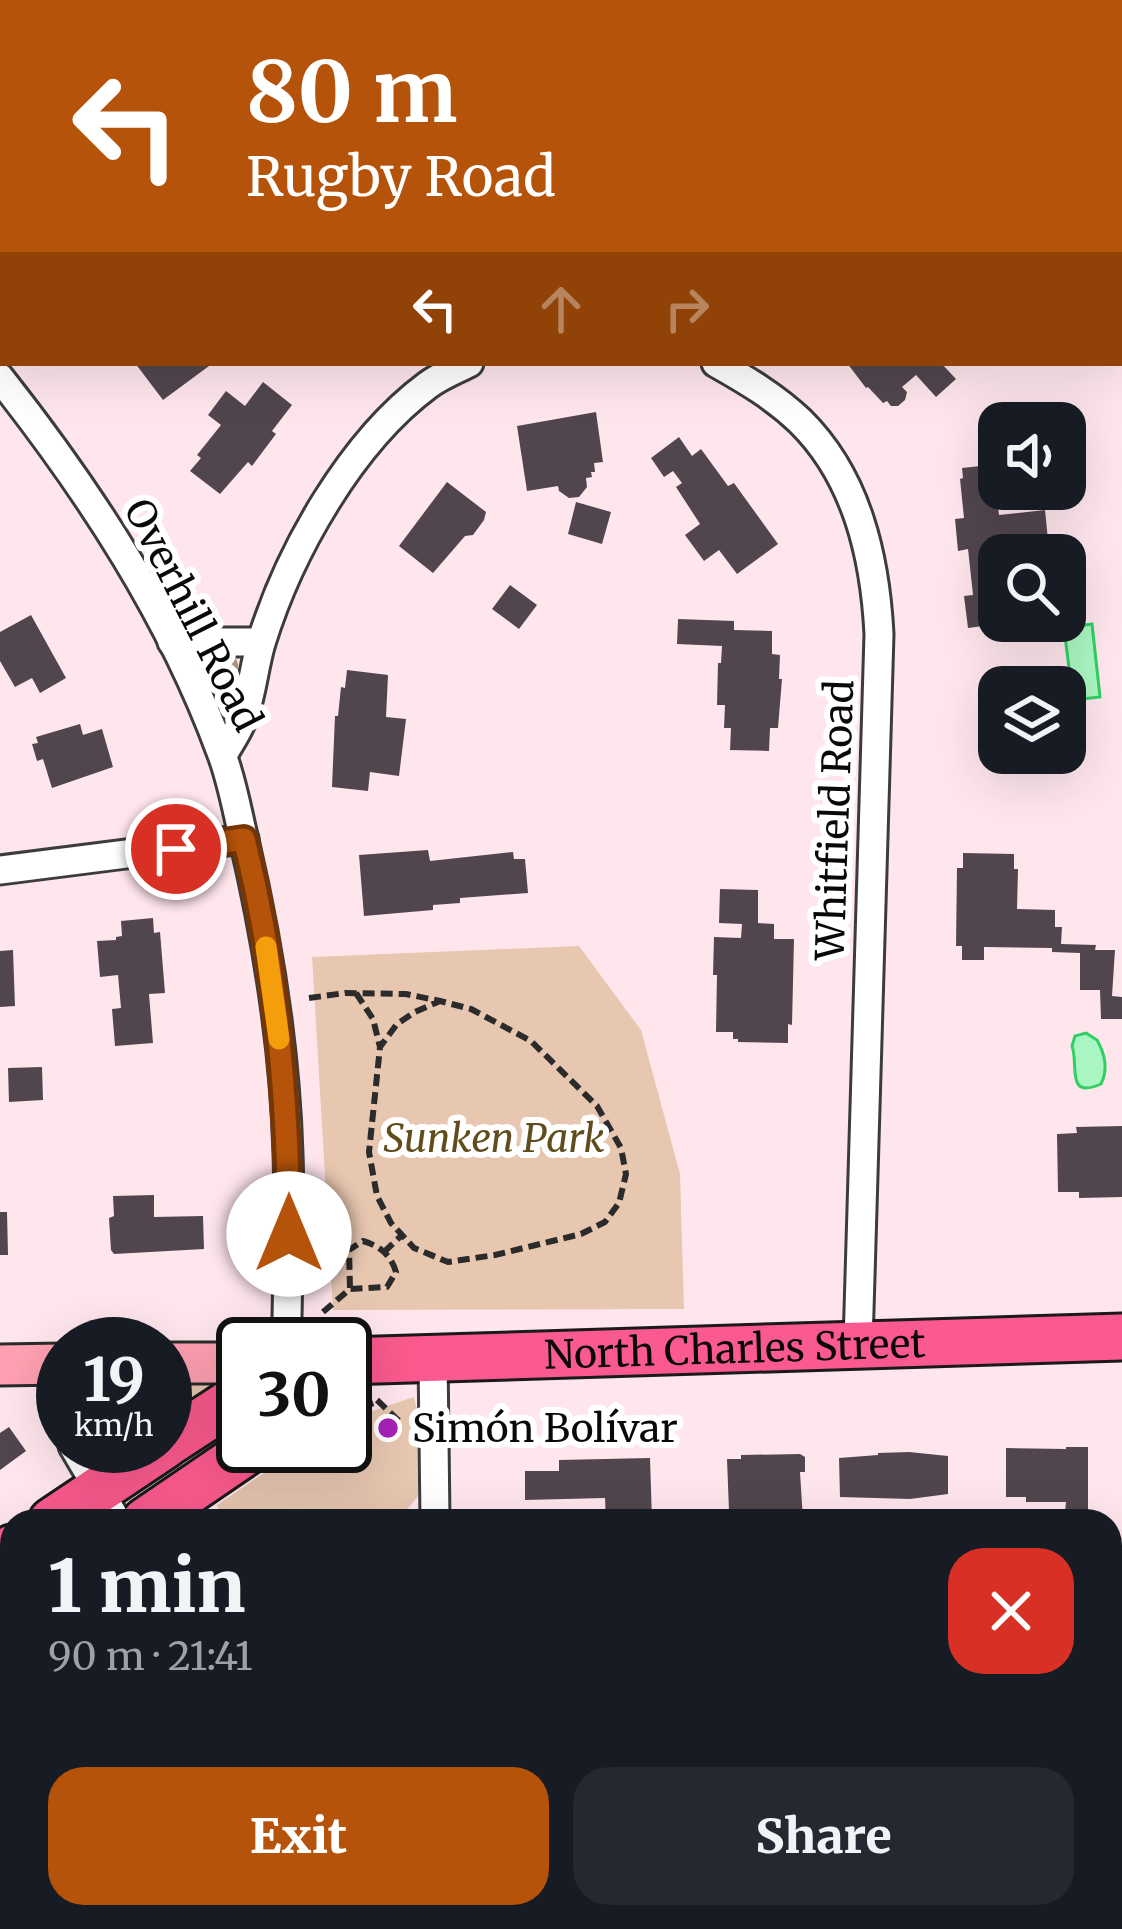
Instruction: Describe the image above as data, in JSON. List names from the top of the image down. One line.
{"streets":{"main road":["North Charles Street"],"street":["Overhill Road","Whitfield Road"]},"crossings":[["Whitfield Road","North Charles Street"]],"parks":["Sunken Park"],"places":["Simón Bolívar"],"page":{"turn":["80 m","Rugby Road"],"speed":"19 km/h","limit":"30","heading":["1 min","90 m · 21:41"],"buttons":["Exit","Share"]}}
